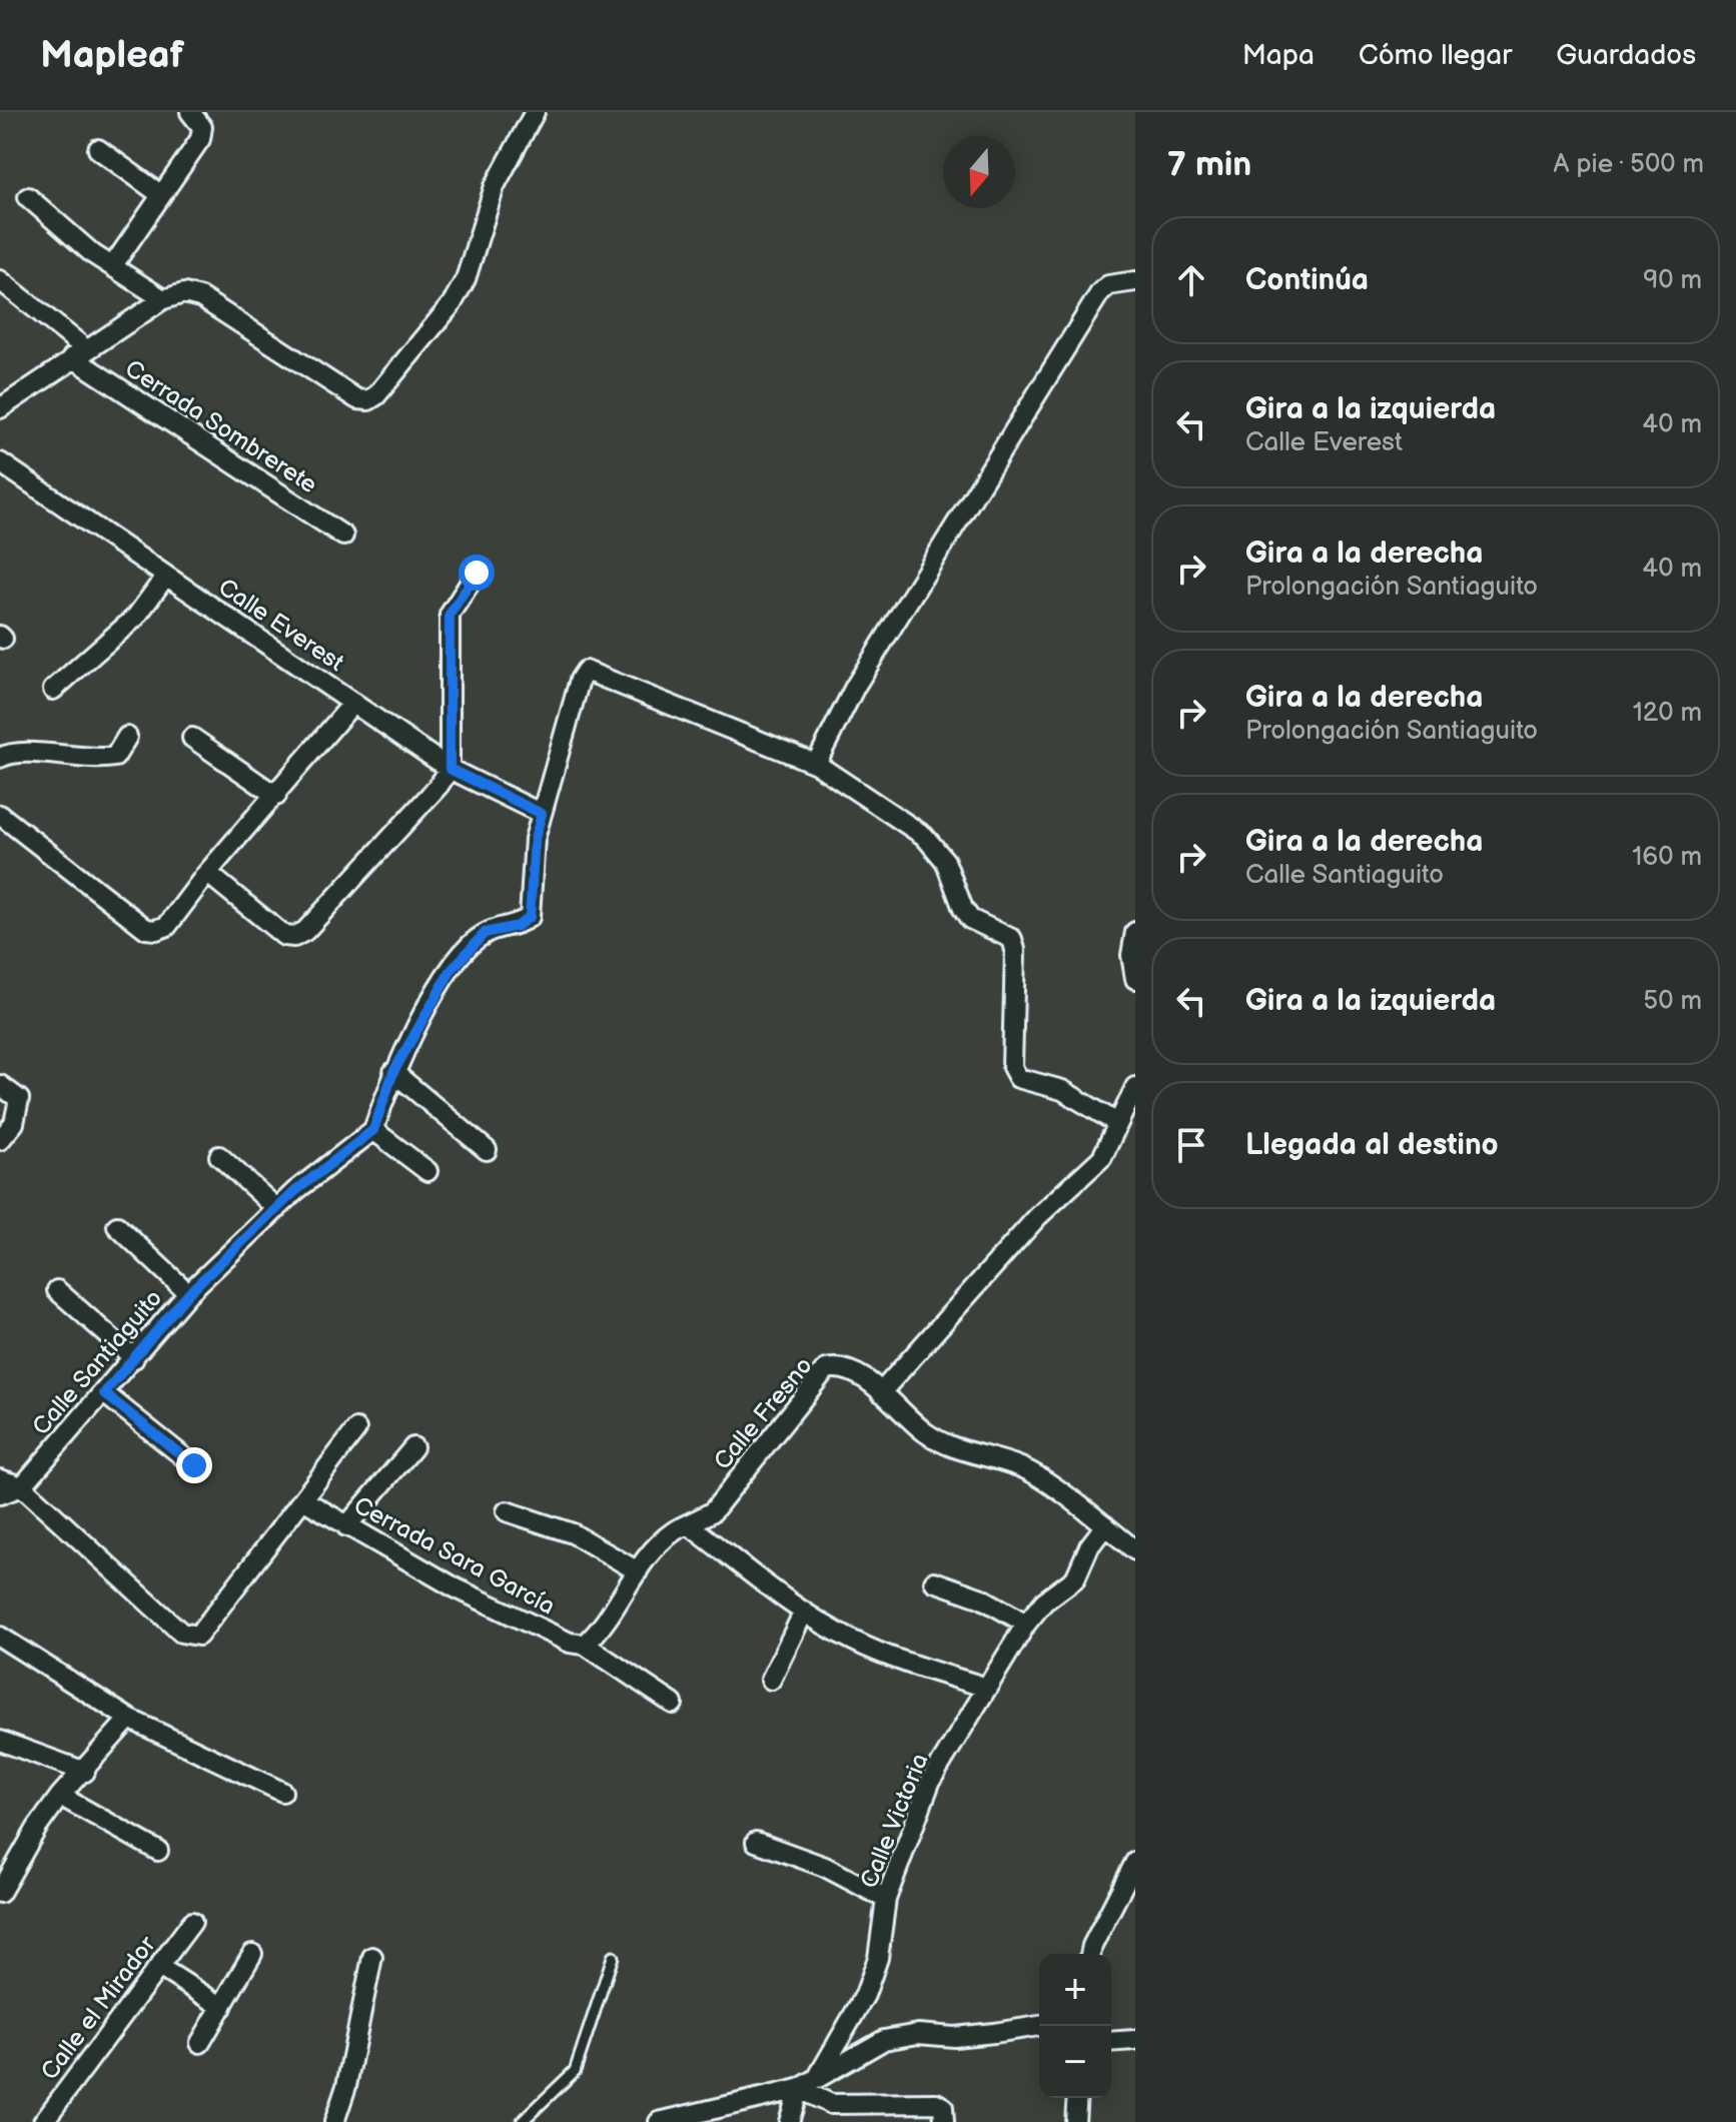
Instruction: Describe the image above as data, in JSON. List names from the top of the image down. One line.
{"streets":{"street":["Cerrada Sombrerete","Calle Everest","Calle Santiaguito","Calle Fresno","Cerrada Sara García","Calle Victoria","Calle el Mirador"]},"crossings":[["Calle Fresno","Cerrada Sara García"],["Calle Fresno","Calle Victoria"]],"north":"bottom","page":{"header":"Mapleaf","nav":["Mapa","Cómo llegar","Guardados"],"heading":["7 min","A pie · 500 m"],"list":[["Continúa","90 m"],["Gira a la izquierda","Calle Everest","40 m"],["Gira a la derecha","Prolongación Santiaguito","40 m"],["Gira a la derecha","Prolongación Santiaguito","120 m"],["Gira a la derecha","Calle Santiaguito","160 m"],["Gira a la izquierda","50 m"],"Llegada al destino"],"map_buttons":["+","−"]}}
